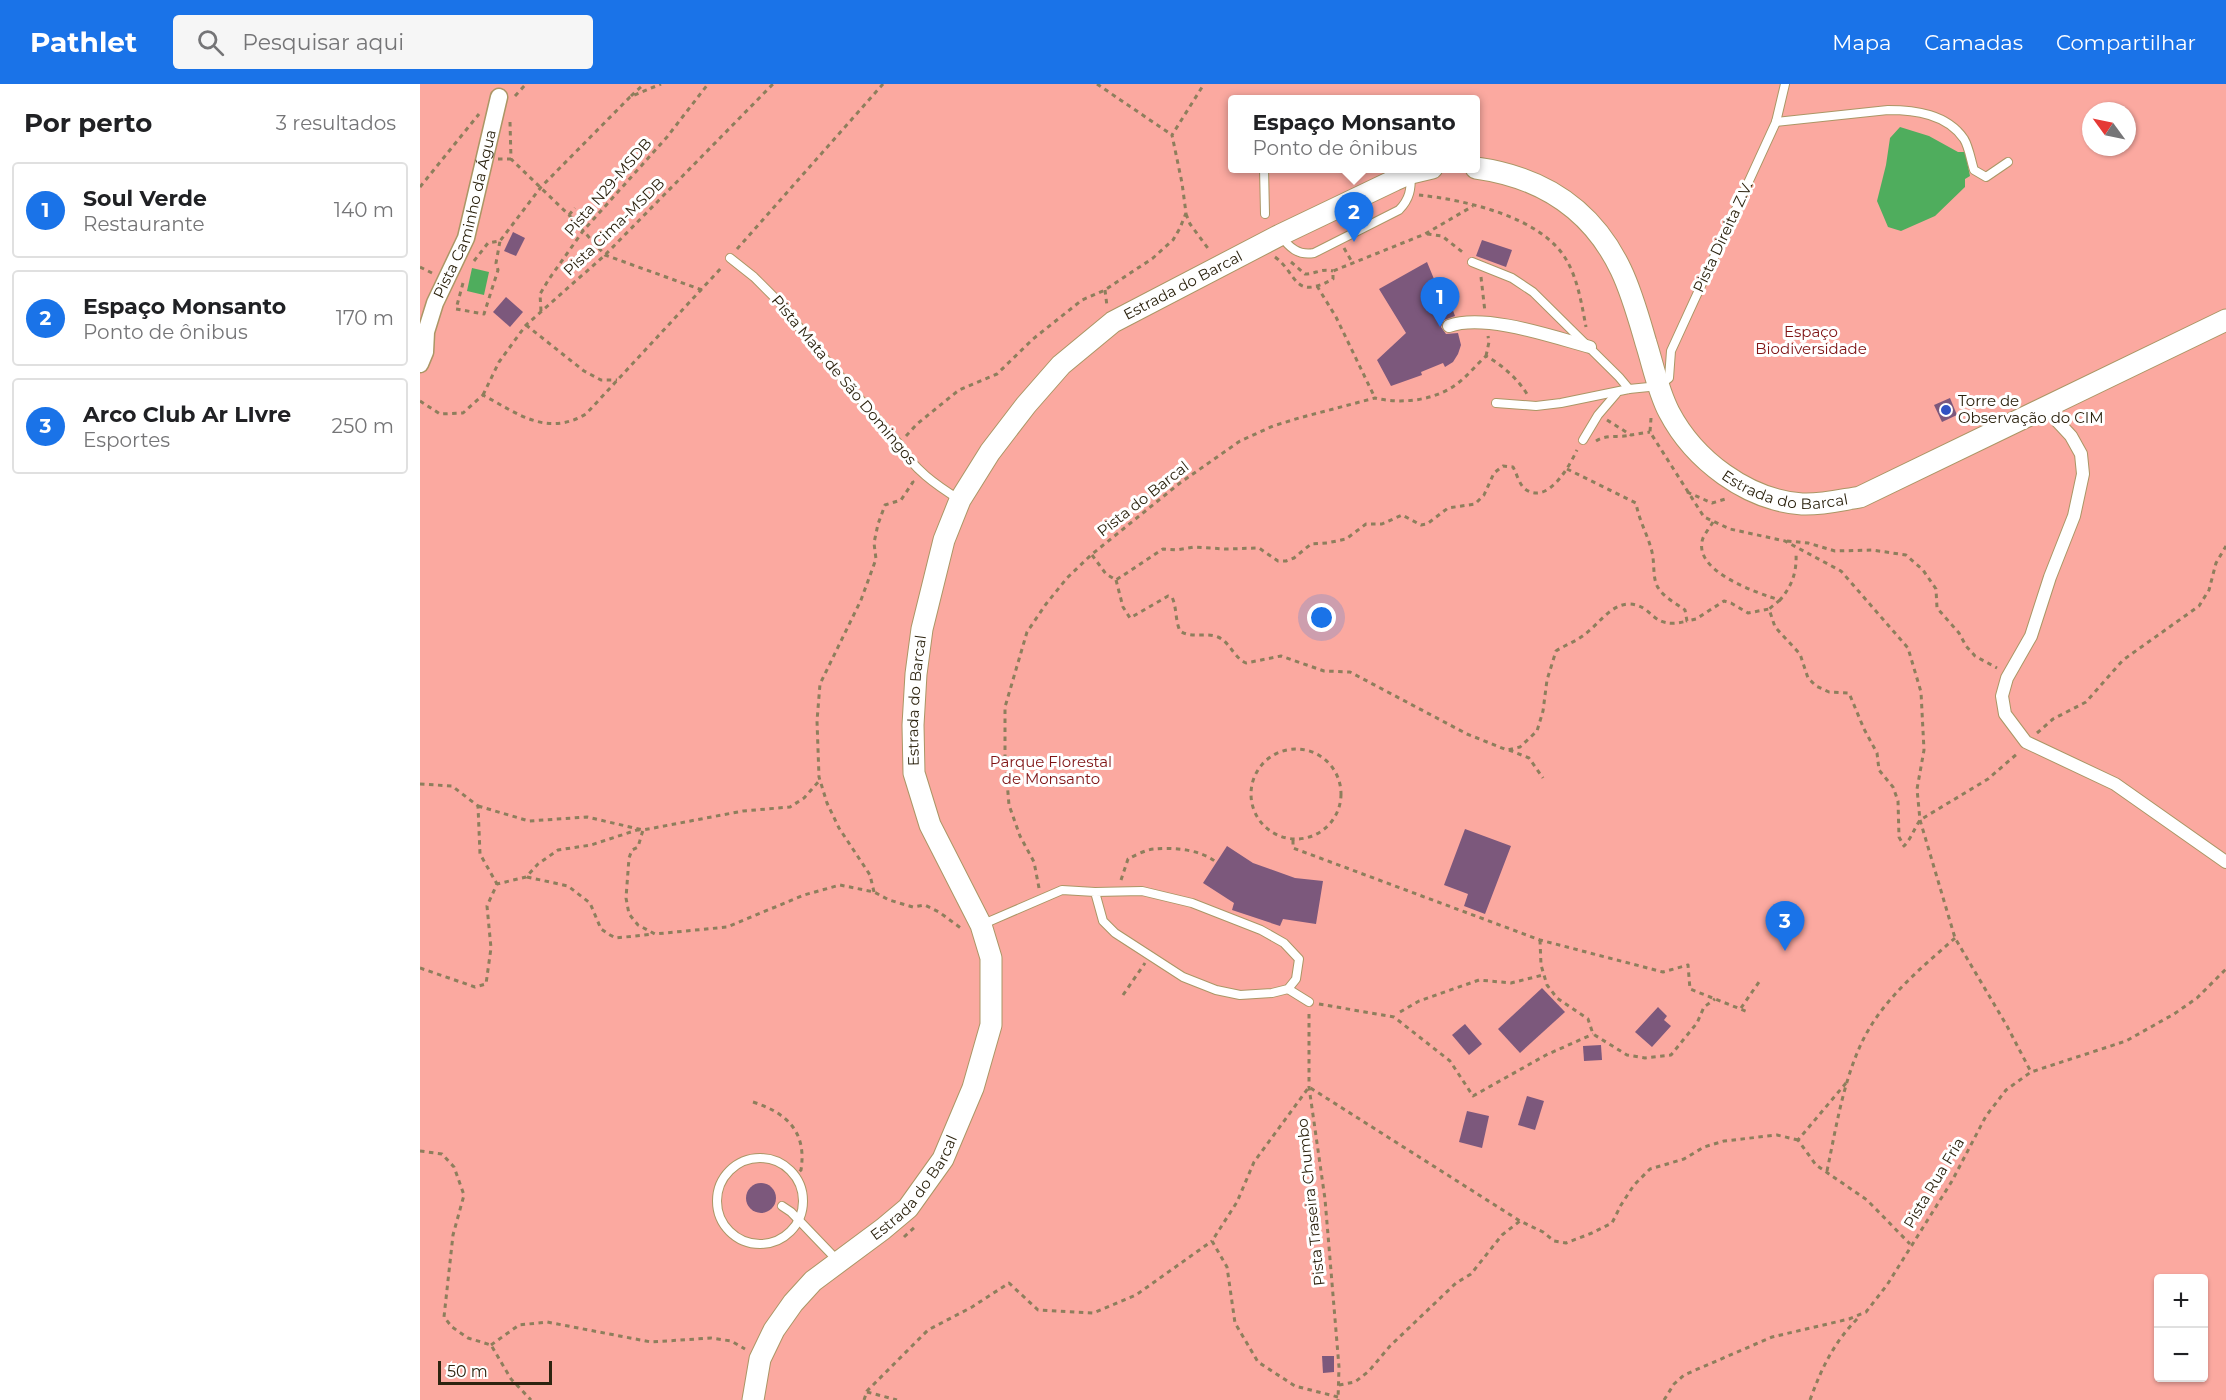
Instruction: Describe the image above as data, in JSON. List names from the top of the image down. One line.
{"streets":{"street":["Pista Caminho da Água","Estrada do Barcal"],"lane":["Pista Direita Z.V.","Pista Mata de São Domingos"],"path":["Pista N29-MSDB","Pista Cima-MSDB","Pista do Barcal","Pista Rua Fria","Pista Traseira Chumbo"]},"crossings":[["Pista N29-MSDB","Pista Cima-MSDB"],["Pista Direita Z.V.","Estrada do Barcal"],["Estrada do Barcal","Pista Mata de São Domingos"]],"parks":["Espaço Biodiversidade","Parque Florestal de Monsanto"],"places":["Torre de Observação do CIM"],"scale_bar":"50 m","north":"top left","page":{"header":"Pathlet","search":"Pesquisar aqui","nav":["Mapa","Camadas","Compartilhar"],"heading":["Por perto","3 resultados"],"popup":["Espaço Monsanto","Ponto de ônibus"],"list":[{"mark":"1","name":"Soul Verde","note":"Restaurante","value":"140 m"},{"mark":"2","name":"Espaço Monsanto","note":"Ponto de ônibus","value":"170 m"},{"mark":"3","name":"Arco Club Ar LIvre","note":"Esportes","value":"250 m"}],"pins":["2","1","3"],"map_buttons":["+","−"],"scale":"50 m"}}
